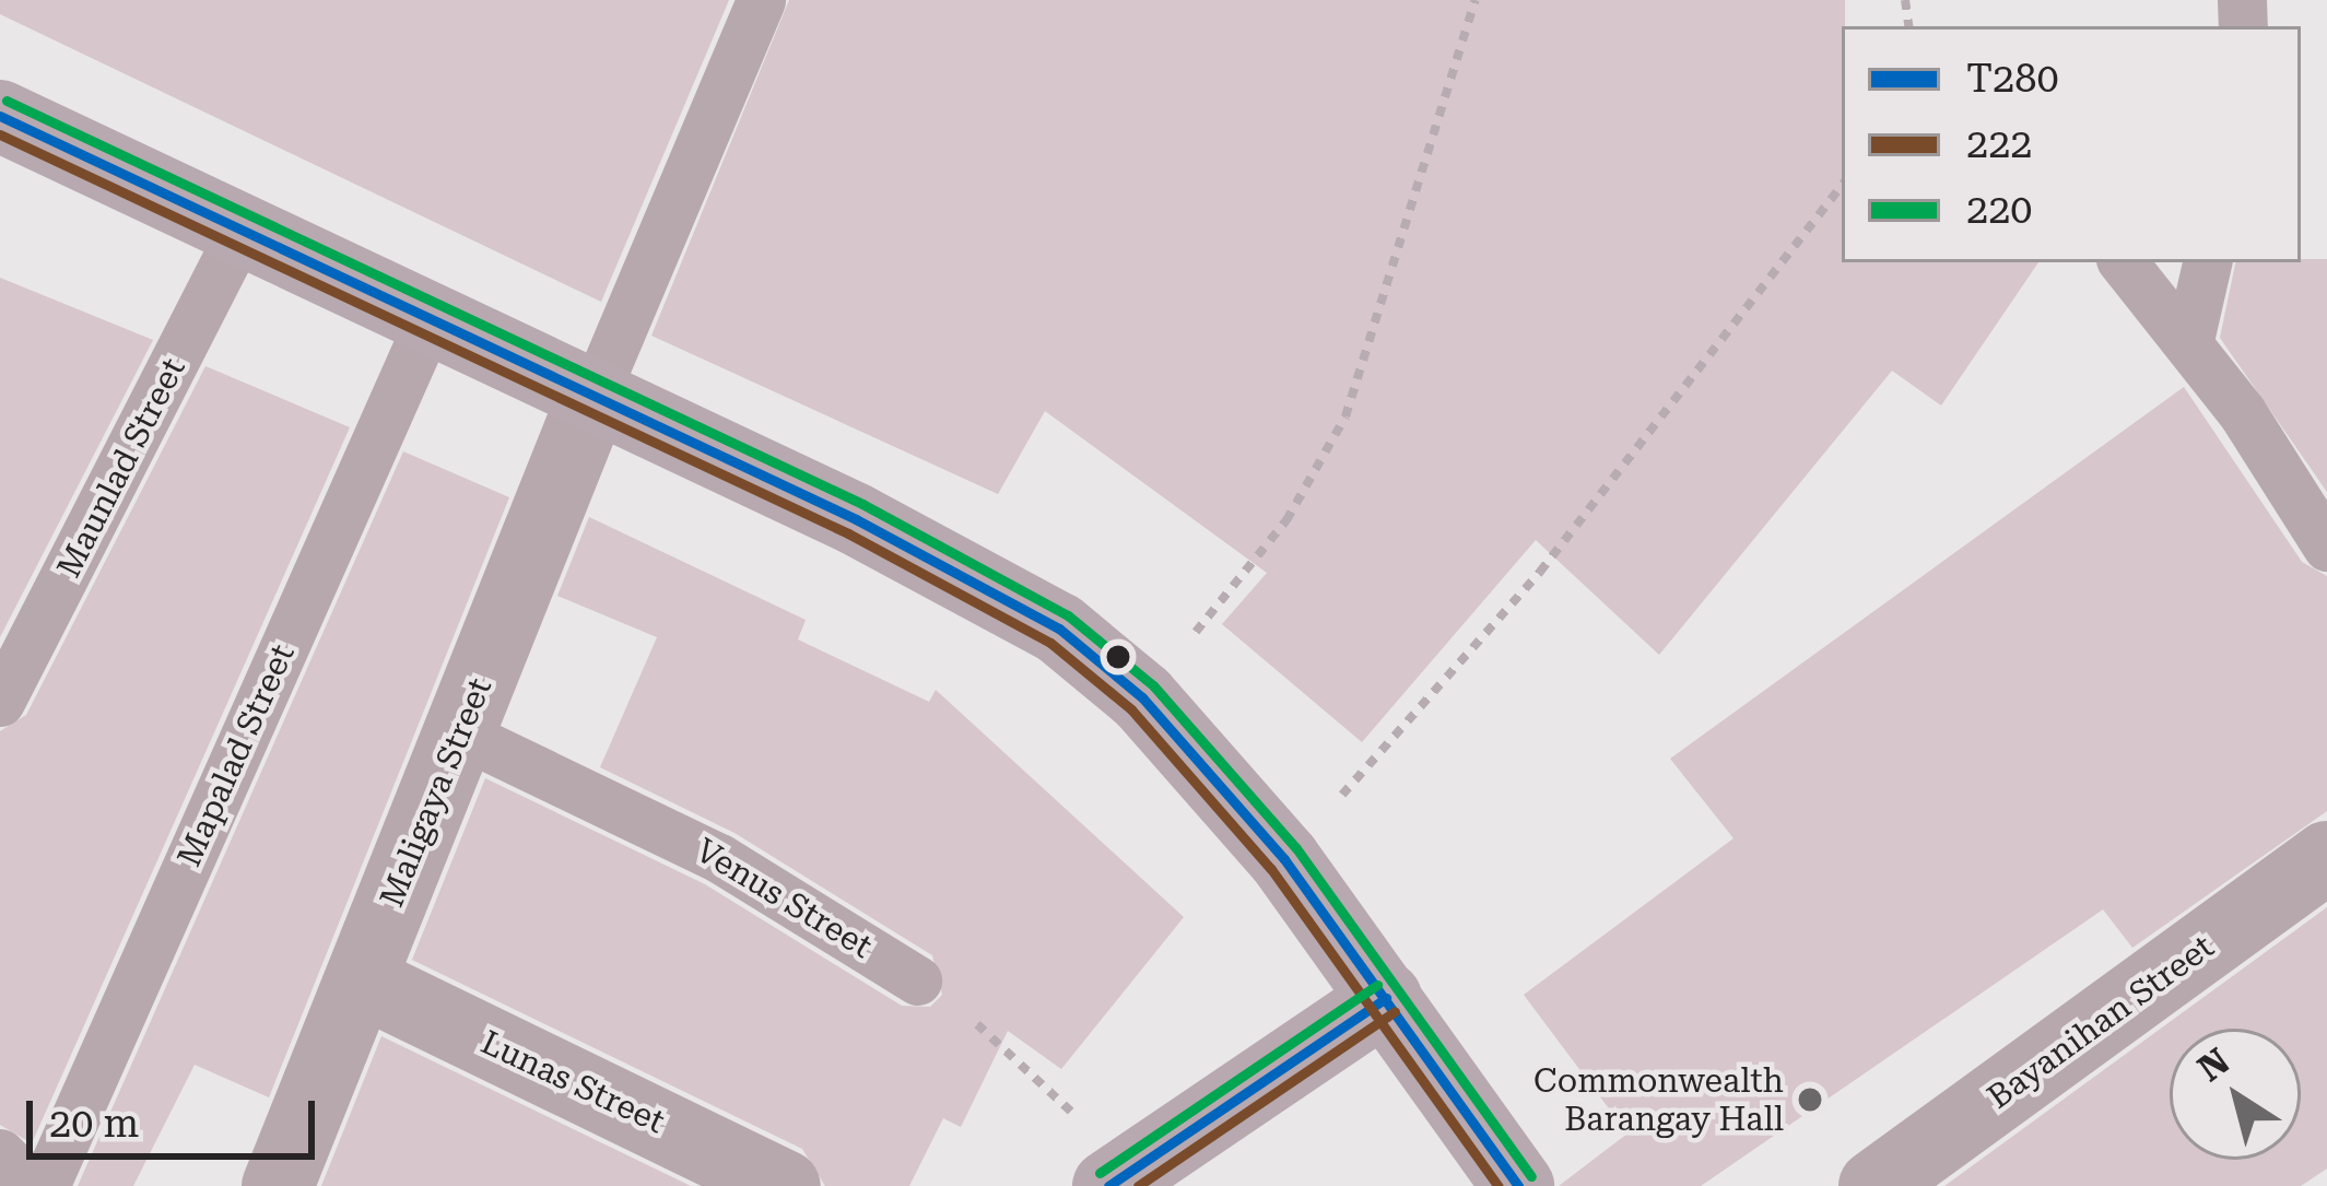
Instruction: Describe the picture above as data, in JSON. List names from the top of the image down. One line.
{"streets":{"street":["Maligaya Street","Bayanihan Street","Lunas Street"],"lane":["Maunlad Street","Mapalad Street","Venus Street"]},"crossings":[["Maligaya Street","Venus Street"],["Maligaya Street","Lunas Street"]],"places":["Commonwealth Barangay Hall"],"lines":["transit line 220","transit line T280","transit line 222"],"legend":["T280","222","220"],"scale_bar":"20 m","north":"top left"}
